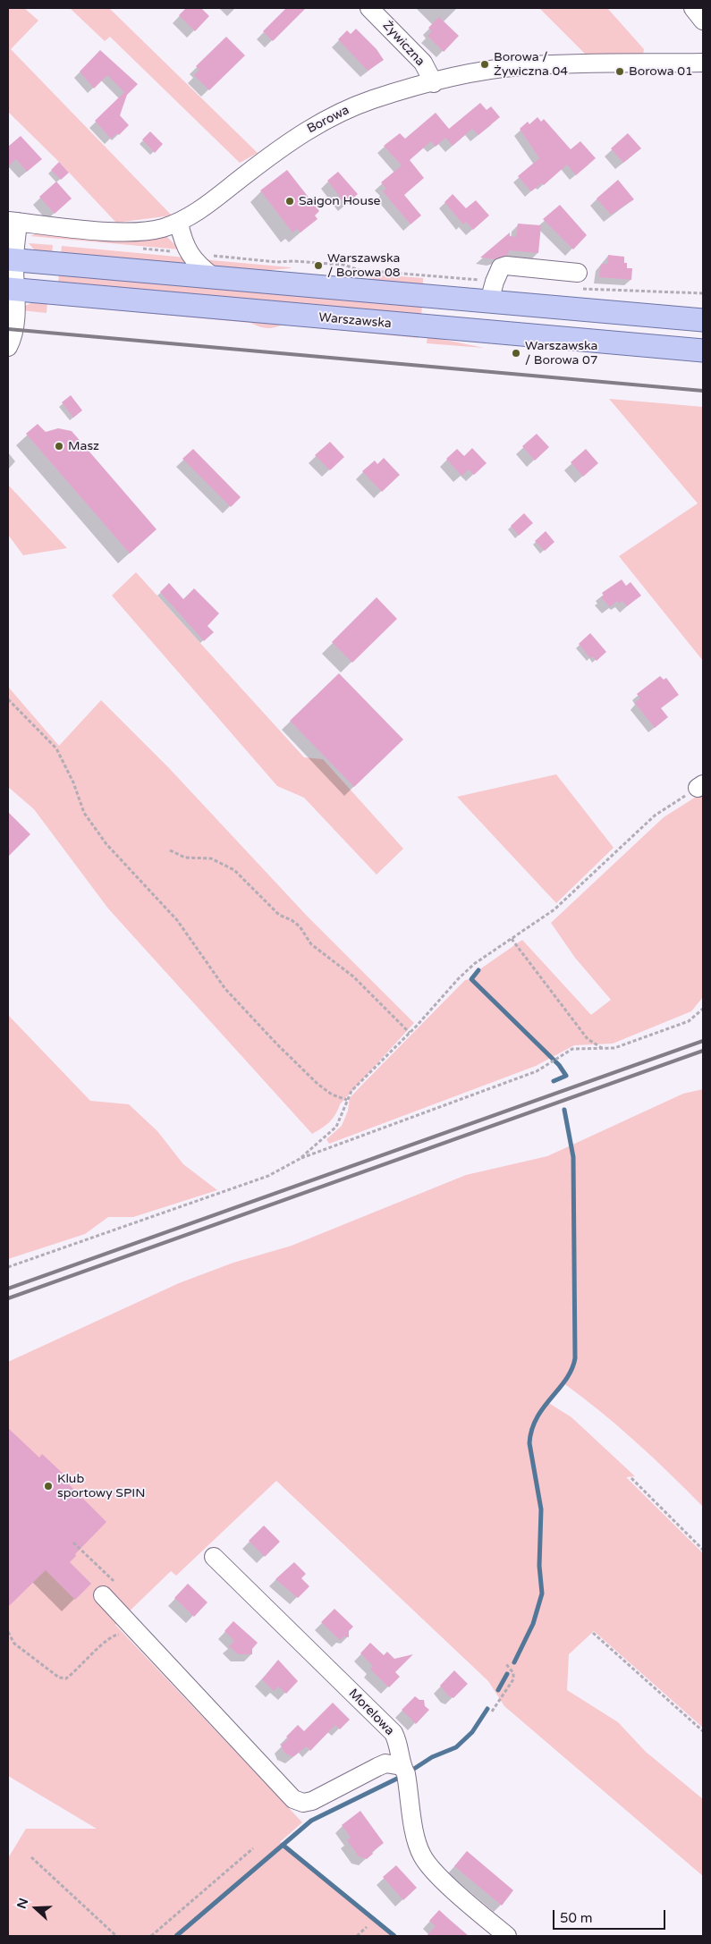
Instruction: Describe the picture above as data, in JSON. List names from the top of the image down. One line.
{"streets":{"main road":["Warszawska"],"street":["Żywiczna","Borowa","Morelowa"]},"crossings":[["Żywiczna","Borowa"],["Borowa","Warszawska"]],"places":["Borowa / Żywiczna 04","Borowa 01","Saigon House","Warszawska / Borowa 08","Warszawska / Borowa 07","Masz","Klub sportowy SPIN"],"scale_bar":"50 m","north":"left"}
